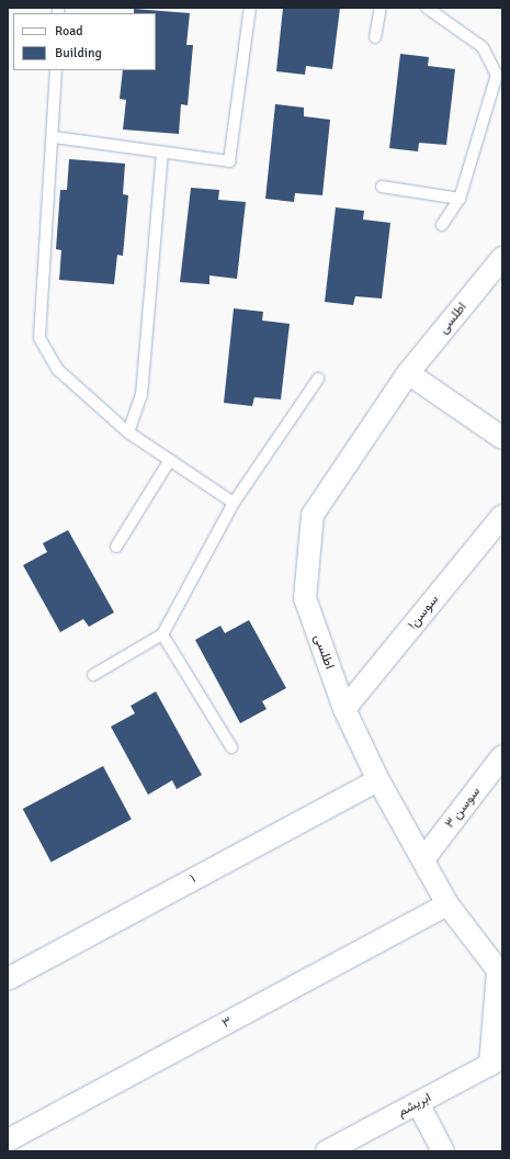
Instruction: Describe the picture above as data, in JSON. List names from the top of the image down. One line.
{"streets":{"street":["اطلسی","سوسن۱","سوسن ۳","۱","۳","ابریشم"]},"crossings":[["اطلسی","سوسن۱"],["اطلسی","سوسن ۳"],["اطلسی","۱"],["اطلسی","۳"],["اطلسی","ابریشم"]],"legend":["Road","Building"]}
